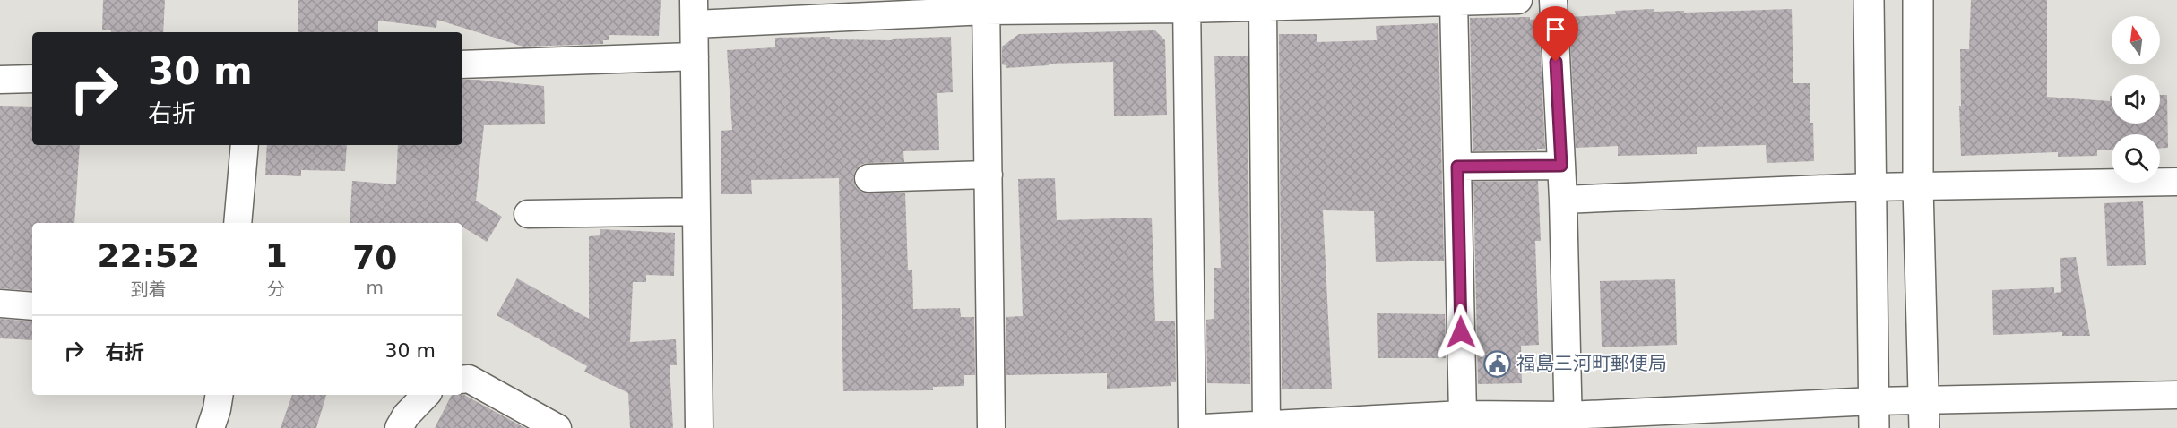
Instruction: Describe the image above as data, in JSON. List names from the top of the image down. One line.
{"places":{"public building":["福島三河町郵便局"]},"north":"top","page":{"turn":["30 m","右折"],"eta":["22:52","到着","1","分","70","m"],"list":[{"name":"右折","value":"30 m"}]}}
